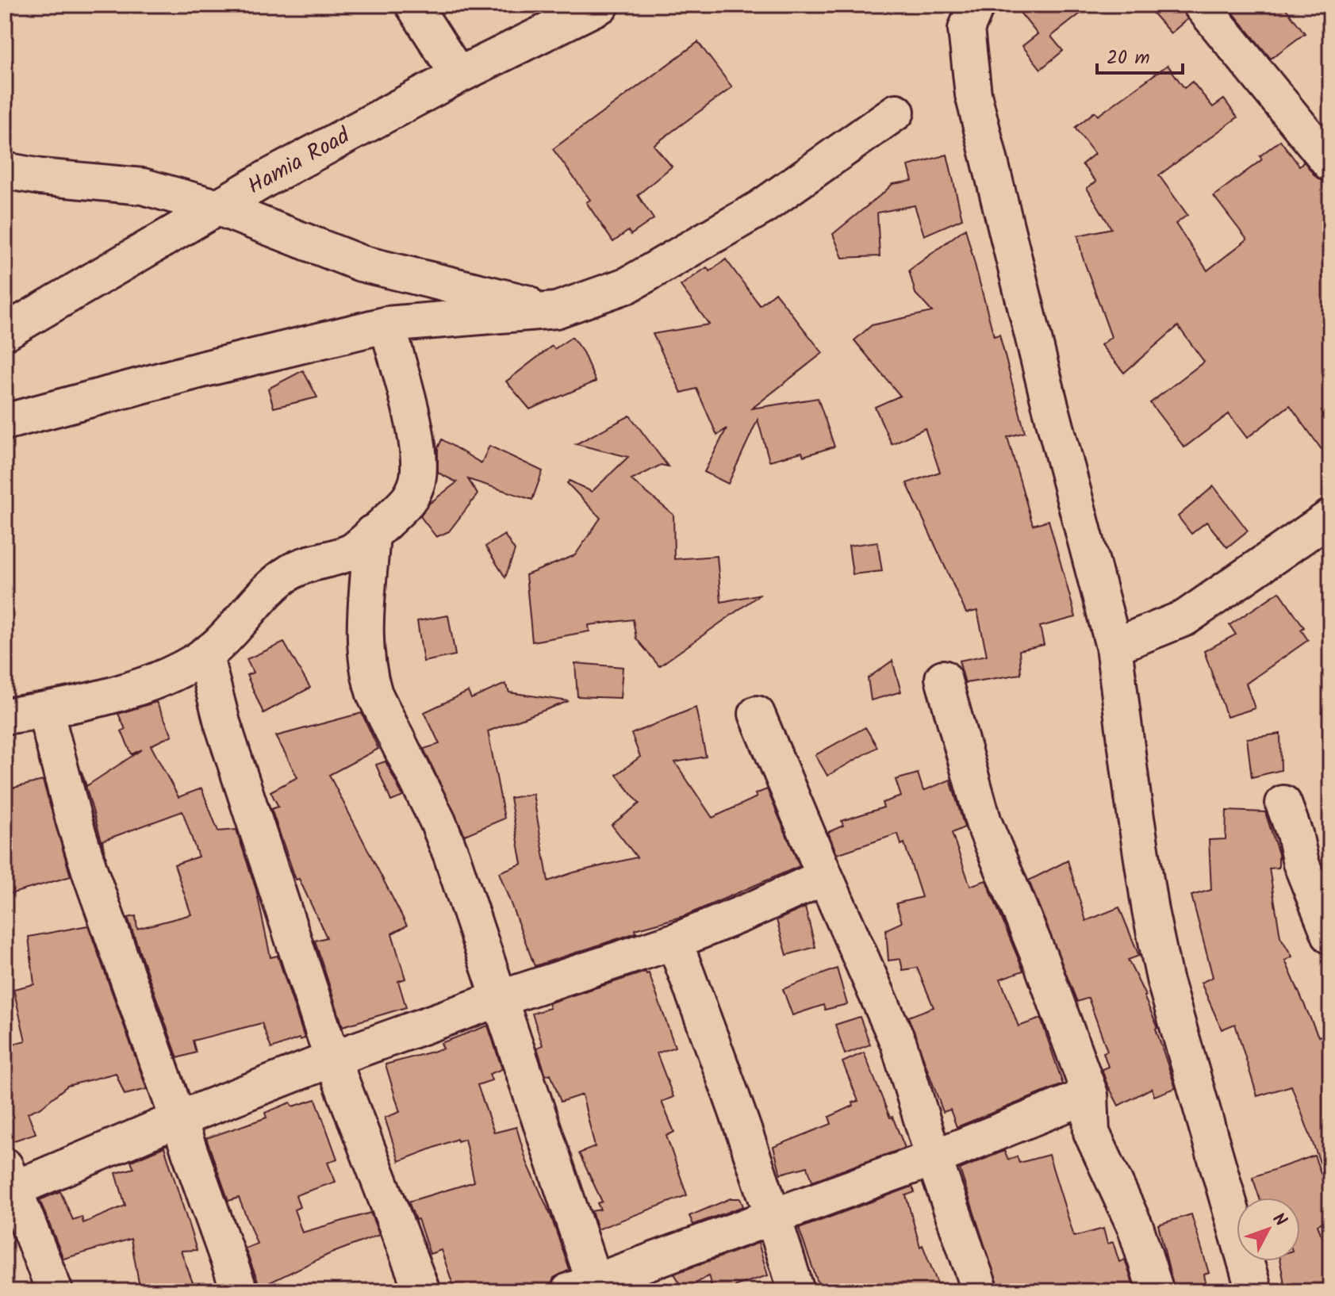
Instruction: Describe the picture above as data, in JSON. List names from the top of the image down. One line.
{"streets":{"street":["Hamia Road"]},"scale_bar":"20 m","north":"top right"}
